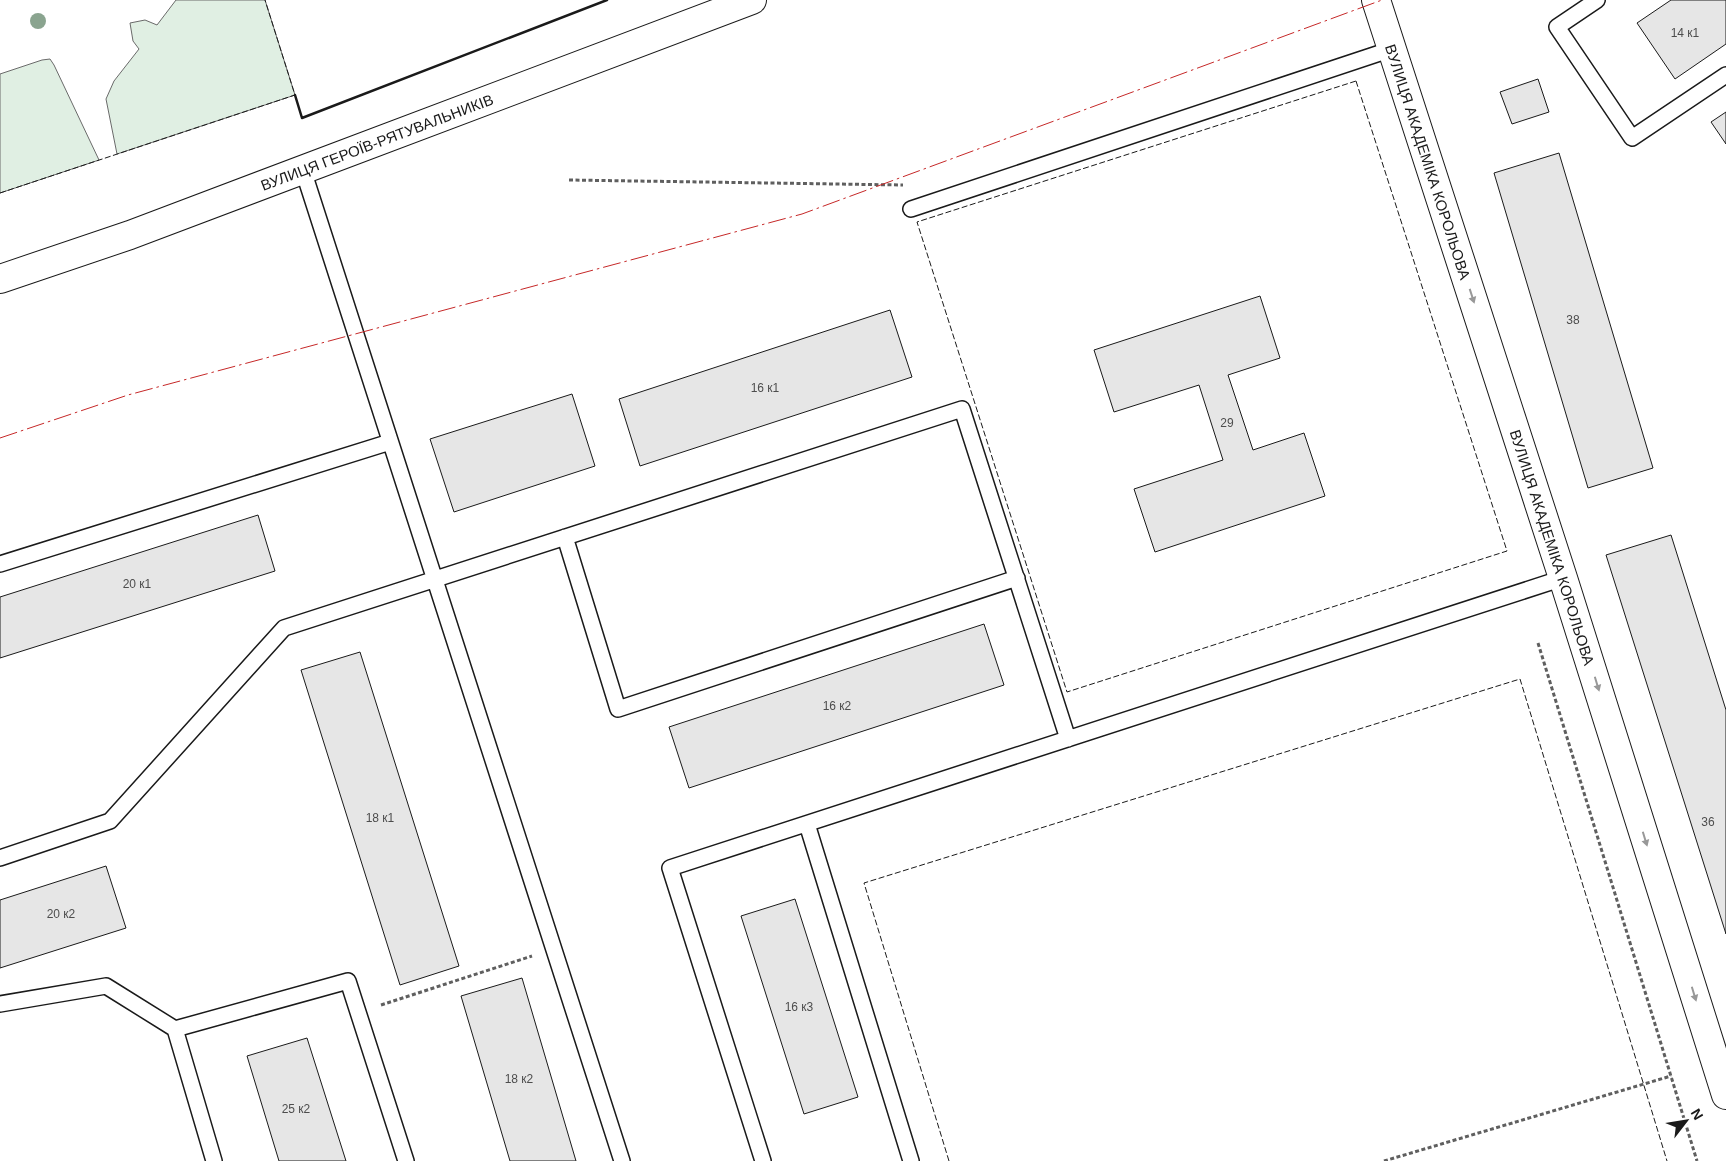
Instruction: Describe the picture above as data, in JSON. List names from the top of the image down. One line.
{"streets":{"street":["ВУЛИЦЯ ГЕРОЇВ-РЯТУВАЛЬНИКІВ","ВУЛИЦЯ АКАДЕМІКА КОРОЛЬОВА"]},"one_way":["ВУЛИЦЯ АКАДЕМІКА КОРОЛЬОВА"],"house_numbers":["14 к1","38","16 к1","29","20 к1","16 к2","18 к1","36","20 к2","16 к3","18 к2","25 к2"],"north":"top right"}
